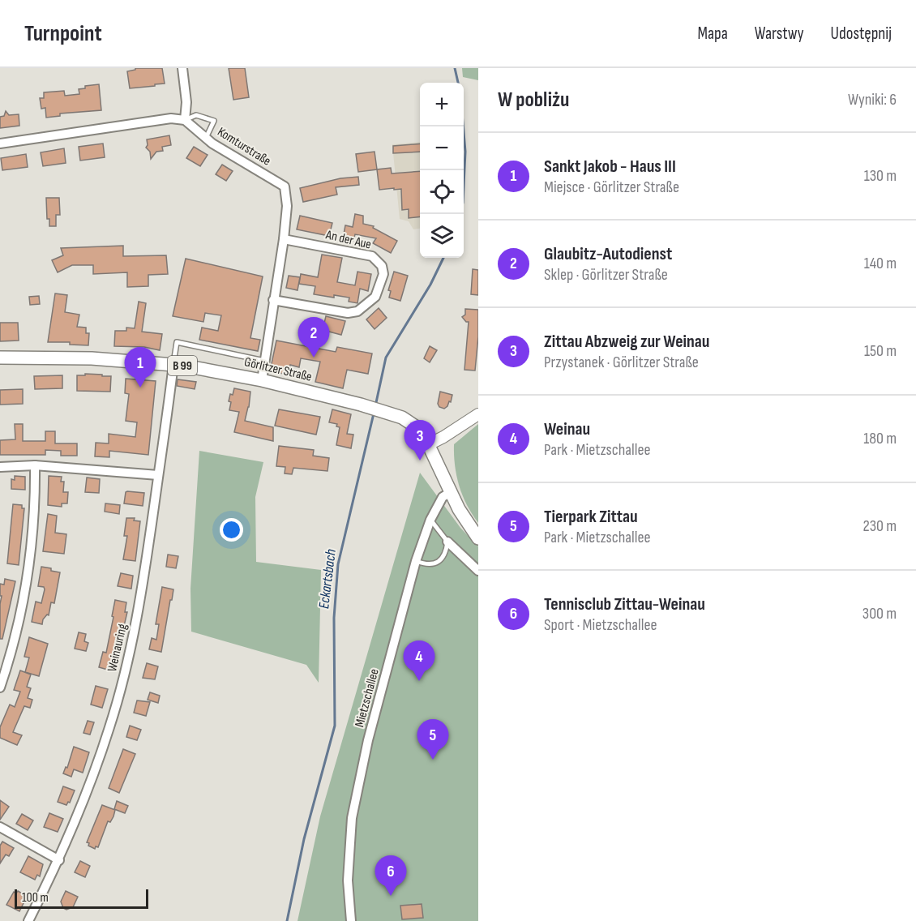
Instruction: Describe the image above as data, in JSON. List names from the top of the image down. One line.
{"streets":{"main road":["B 99","Görlitzer Straße"],"street":["Komturstraße","An der Aue","Weinauring","Mietzschallee"]},"crossings":[["Komturstraße","An der Aue"],["Komturstraße","Görlitzer Straße"],["Görlitzer Straße","Weinauring"],["Görlitzer Straße","Mietzschallee"]],"water":["Eckartsbach"],"scale_bar":"100 m","page":{"header":"Turnpoint","nav":["Mapa","Warstwy","Udostępnij"],"heading":["W pobliżu","Wyniki: 6"],"map_buttons":["+","−"],"list":[{"mark":"1","name":"Sankt Jakob - Haus III","note":"Miejsce · Görlitzer Straße","value":"130 m"},{"mark":"2","name":"Glaubitz-Autodienst","note":"Sklep · Görlitzer Straße","value":"140 m"},{"mark":"3","name":"Zittau Abzweig zur Weinau","note":"Przystanek · Görlitzer Straße","value":"150 m"},{"mark":"4","name":"Weinau","note":"Park · Mietzschallee","value":"180 m"},{"mark":"5","name":"Tierpark Zittau","note":"Park · Mietzschallee","value":"230 m"},{"mark":"6","name":"Tennisclub Zittau-Weinau","note":"Sport · Mietzschallee","value":"300 m"}],"pins":["2","1","3","4","5","6"],"scale":"100 m"}}
